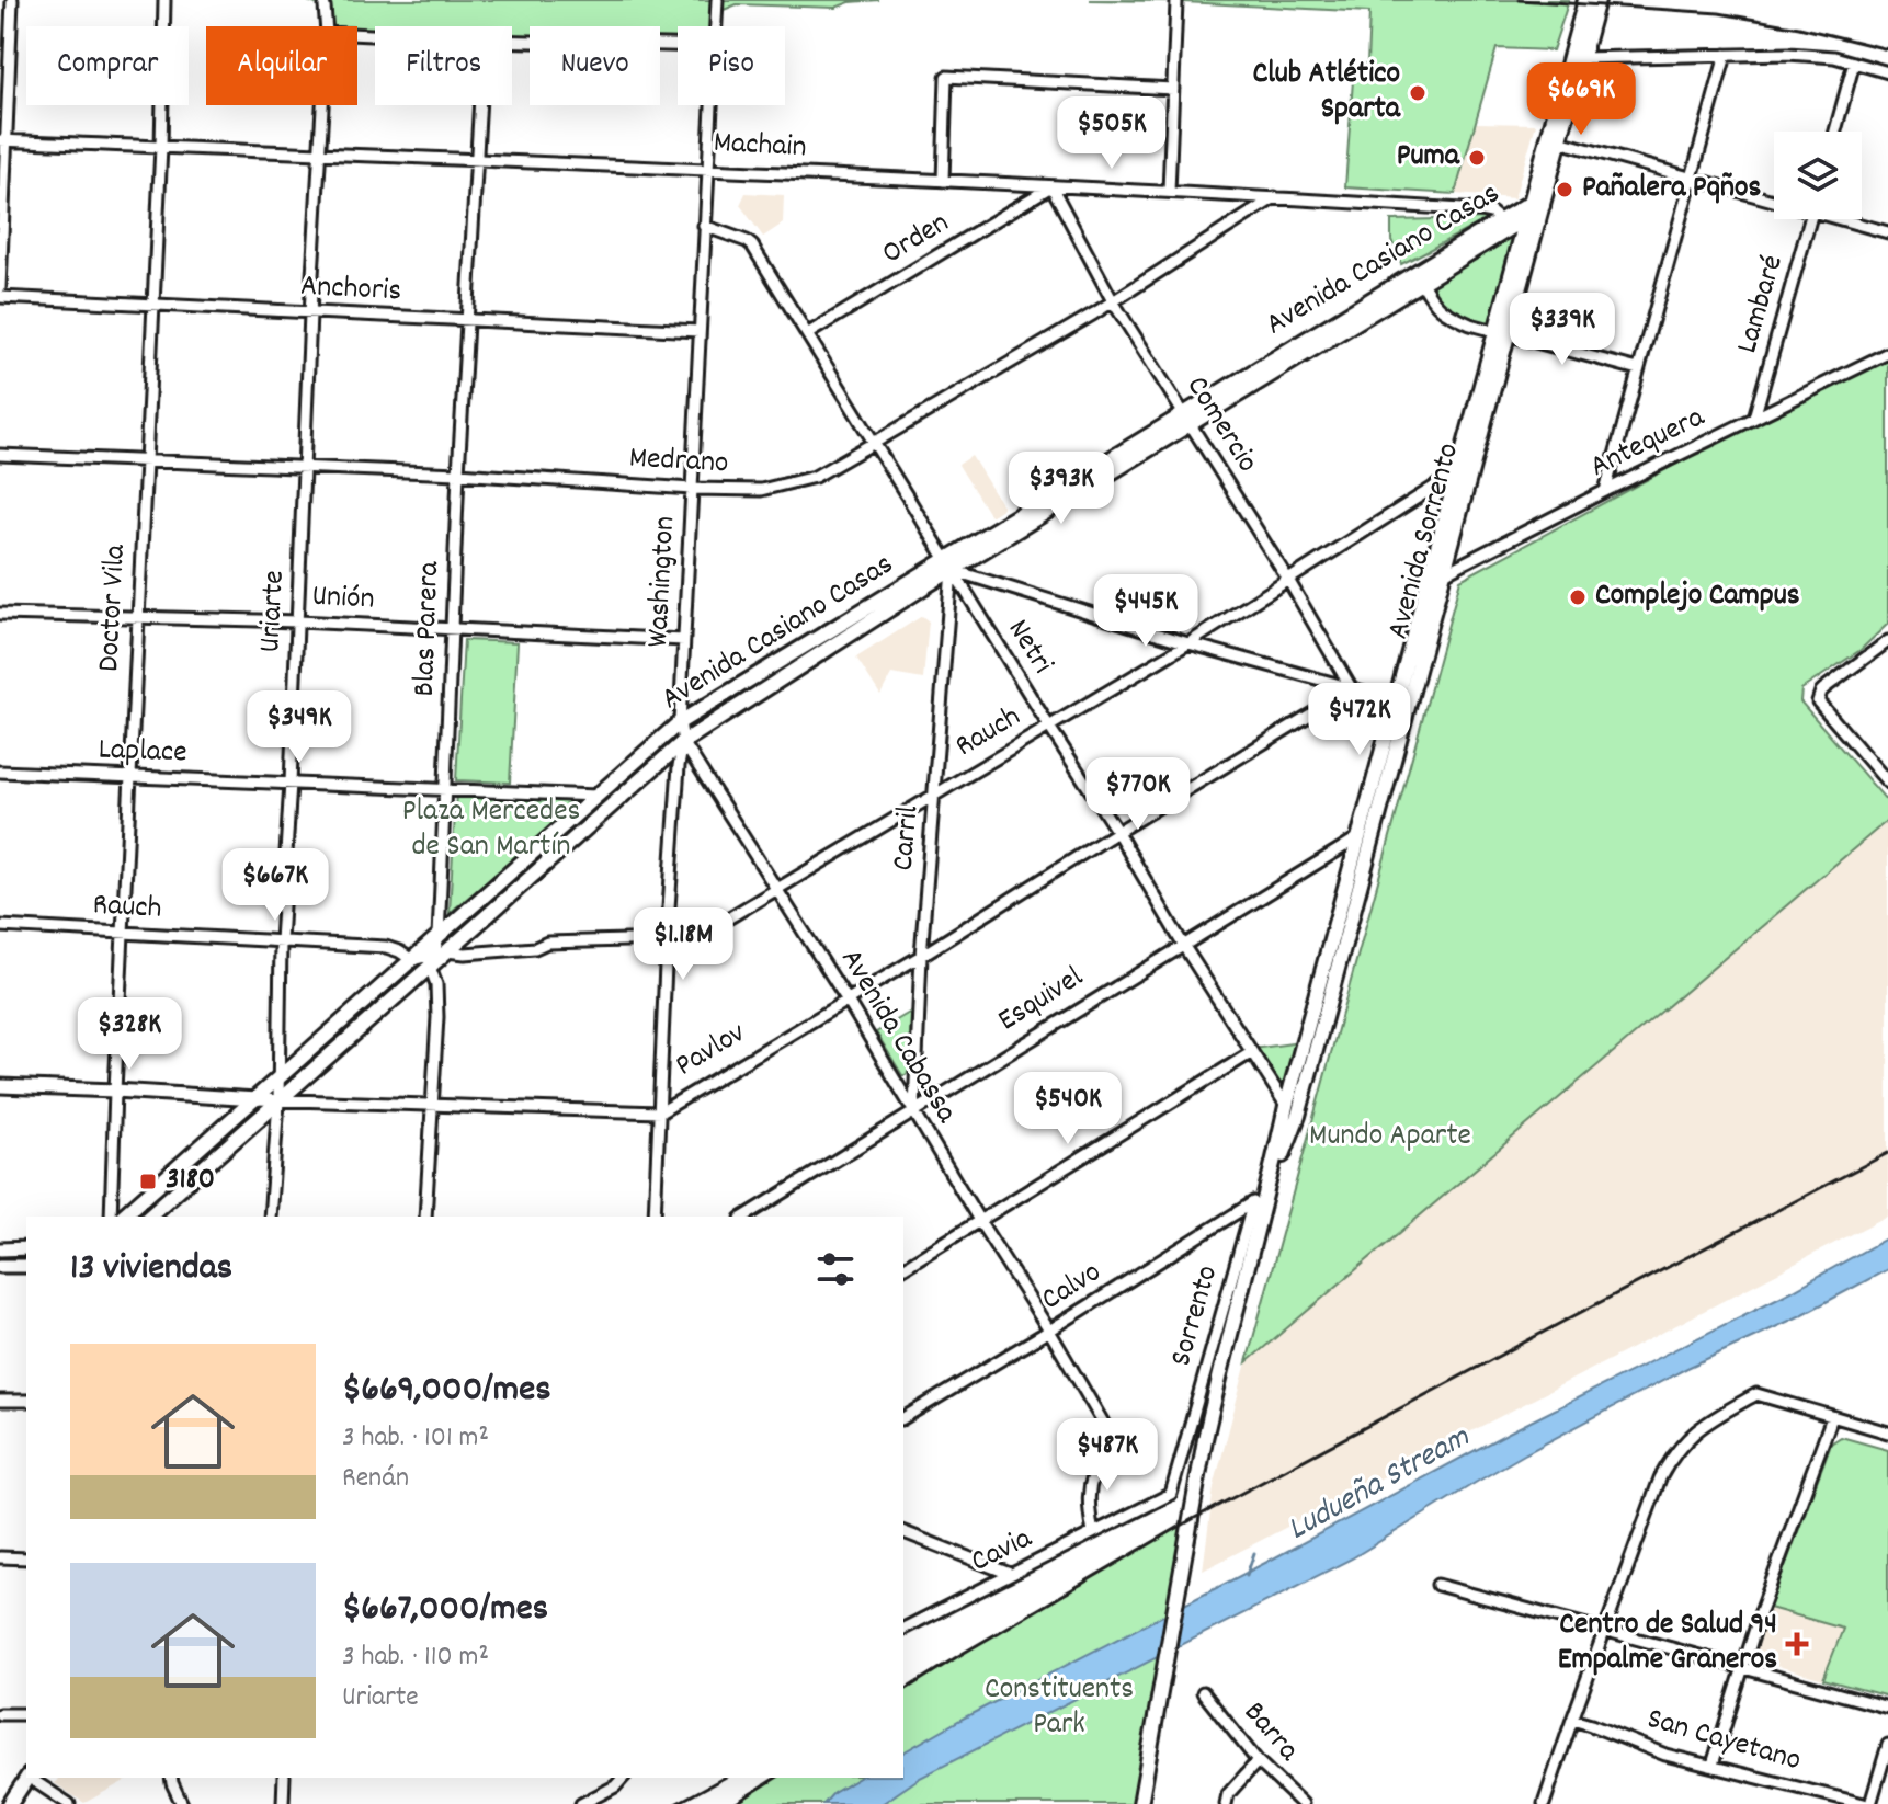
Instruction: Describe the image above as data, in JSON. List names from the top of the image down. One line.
{"streets":{"main road":["Avenida Casiano Casas","Avenida Sorrento"],"street":["Machain","Orden","Anchoris","Lambaré","Comercio","Antequera","Medrano","Washington","Unión","Doctor Vila","Uriarte","Blas Parera","Netri","Rauch","Laplace","Carril","Esquivel","Avenida Cabassa","Pavlov","Calvo","Sorrento","Cavia","Barra","San Cayetano"]},"crossings":[["Machain","Orden"],["Machain","Avenida Casiano Casas"],["Machain","Comercio"],["Machain","Medrano"],["Machain","Washington"],["Machain","Doctor Vila"],["Machain","Uriarte"],["Machain","Blas Parera"],["Orden","Comercio"],["Orden","Netri"],["Avenida Casiano Casas","Comercio"],["Avenida Casiano Casas","Avenida Sorrento"],["Avenida Casiano Casas","Washington"],["Avenida Casiano Casas","Uriarte"],["Avenida Casiano Casas","Blas Parera"],["Avenida Casiano Casas","Netri"],["Avenida Casiano Casas","Rauch"],["Avenida Casiano Casas","Laplace"],["Avenida Casiano Casas","Carril"],["Avenida Casiano Casas","Avenida Cabassa"],["Avenida Casiano Casas","Pavlov"],["Anchoris","Washington"],["Anchoris","Doctor Vila"],["Anchoris","Uriarte"],["Anchoris","Blas Parera"],["Lambaré","Antequera"],["Comercio","Medrano"],["Comercio","Rauch"],["Comercio","Pavlov"],["Antequera","Avenida Sorrento"],["Medrano","Washington"],["Medrano","Doctor Vila"],["Medrano","Uriarte"],["Medrano","Blas Parera"],["Medrano","Netri"],["Avenida Sorrento","Netri"],["Avenida Sorrento","Rauch"],["Avenida Sorrento","Esquivel"],["Avenida Sorrento","Calvo"],["Avenida Sorrento","Sorrento"],["Washington","Unión"],["Washington","Netri"],["Washington","Rauch"],["Washington","Avenida Cabassa"],["Washington","Pavlov"],["Unión","Doctor Vila"],["Unión","Uriarte"],["Unión","Blas Parera"],["Doctor Vila","Rauch"],["Doctor Vila","Laplace"],["Doctor Vila","Pavlov"],["Uriarte","Rauch"],["Uriarte","Laplace"],["Uriarte","Pavlov"],["Blas Parera","Laplace"],["Blas Parera","Pavlov"],["Netri","Rauch"],["Netri","Carril"],["Netri","Esquivel"],["Netri","Pavlov"],["Rauch","Carril"],["Rauch","Avenida Cabassa"],["Carril","Esquivel"],["Carril","Avenida Cabassa"],["Carril","Pavlov"],["Esquivel","Avenida Cabassa"],["Avenida Cabassa","Pavlov"],["Avenida Cabassa","Calvo"],["Avenida Cabassa","Cavia"],["Calvo","Sorrento"],["Sorrento","Cavia"]],"water":["Ludueña Stream"],"parks":["Plaza Mercedes de San Martín","Mundo Aparte","Constituents Park"],"places":{"other":["Club Atlético Sparta","Puma","Pañalera Pqños","Complejo Campus"],"transit":["3180"],"health":["Centro de Salud 94 Empalme Graneros"]},"page":{"chip":["Comprar","Alquilar","Filtros","Nuevo","Piso"],"price":["$669K","$505K","$339K","$393K","$445K","$472K","$349K","$770K","$667K","$1.18M","$328K","$540K","$487K"],"heading":"13 viviendas","list":[{"name":"$669,000/mes","note":"3 hab. · 101 m² · Renán"},{"name":"$667,000/mes","note":"3 hab. · 110 m² · Uriarte"}]}}
